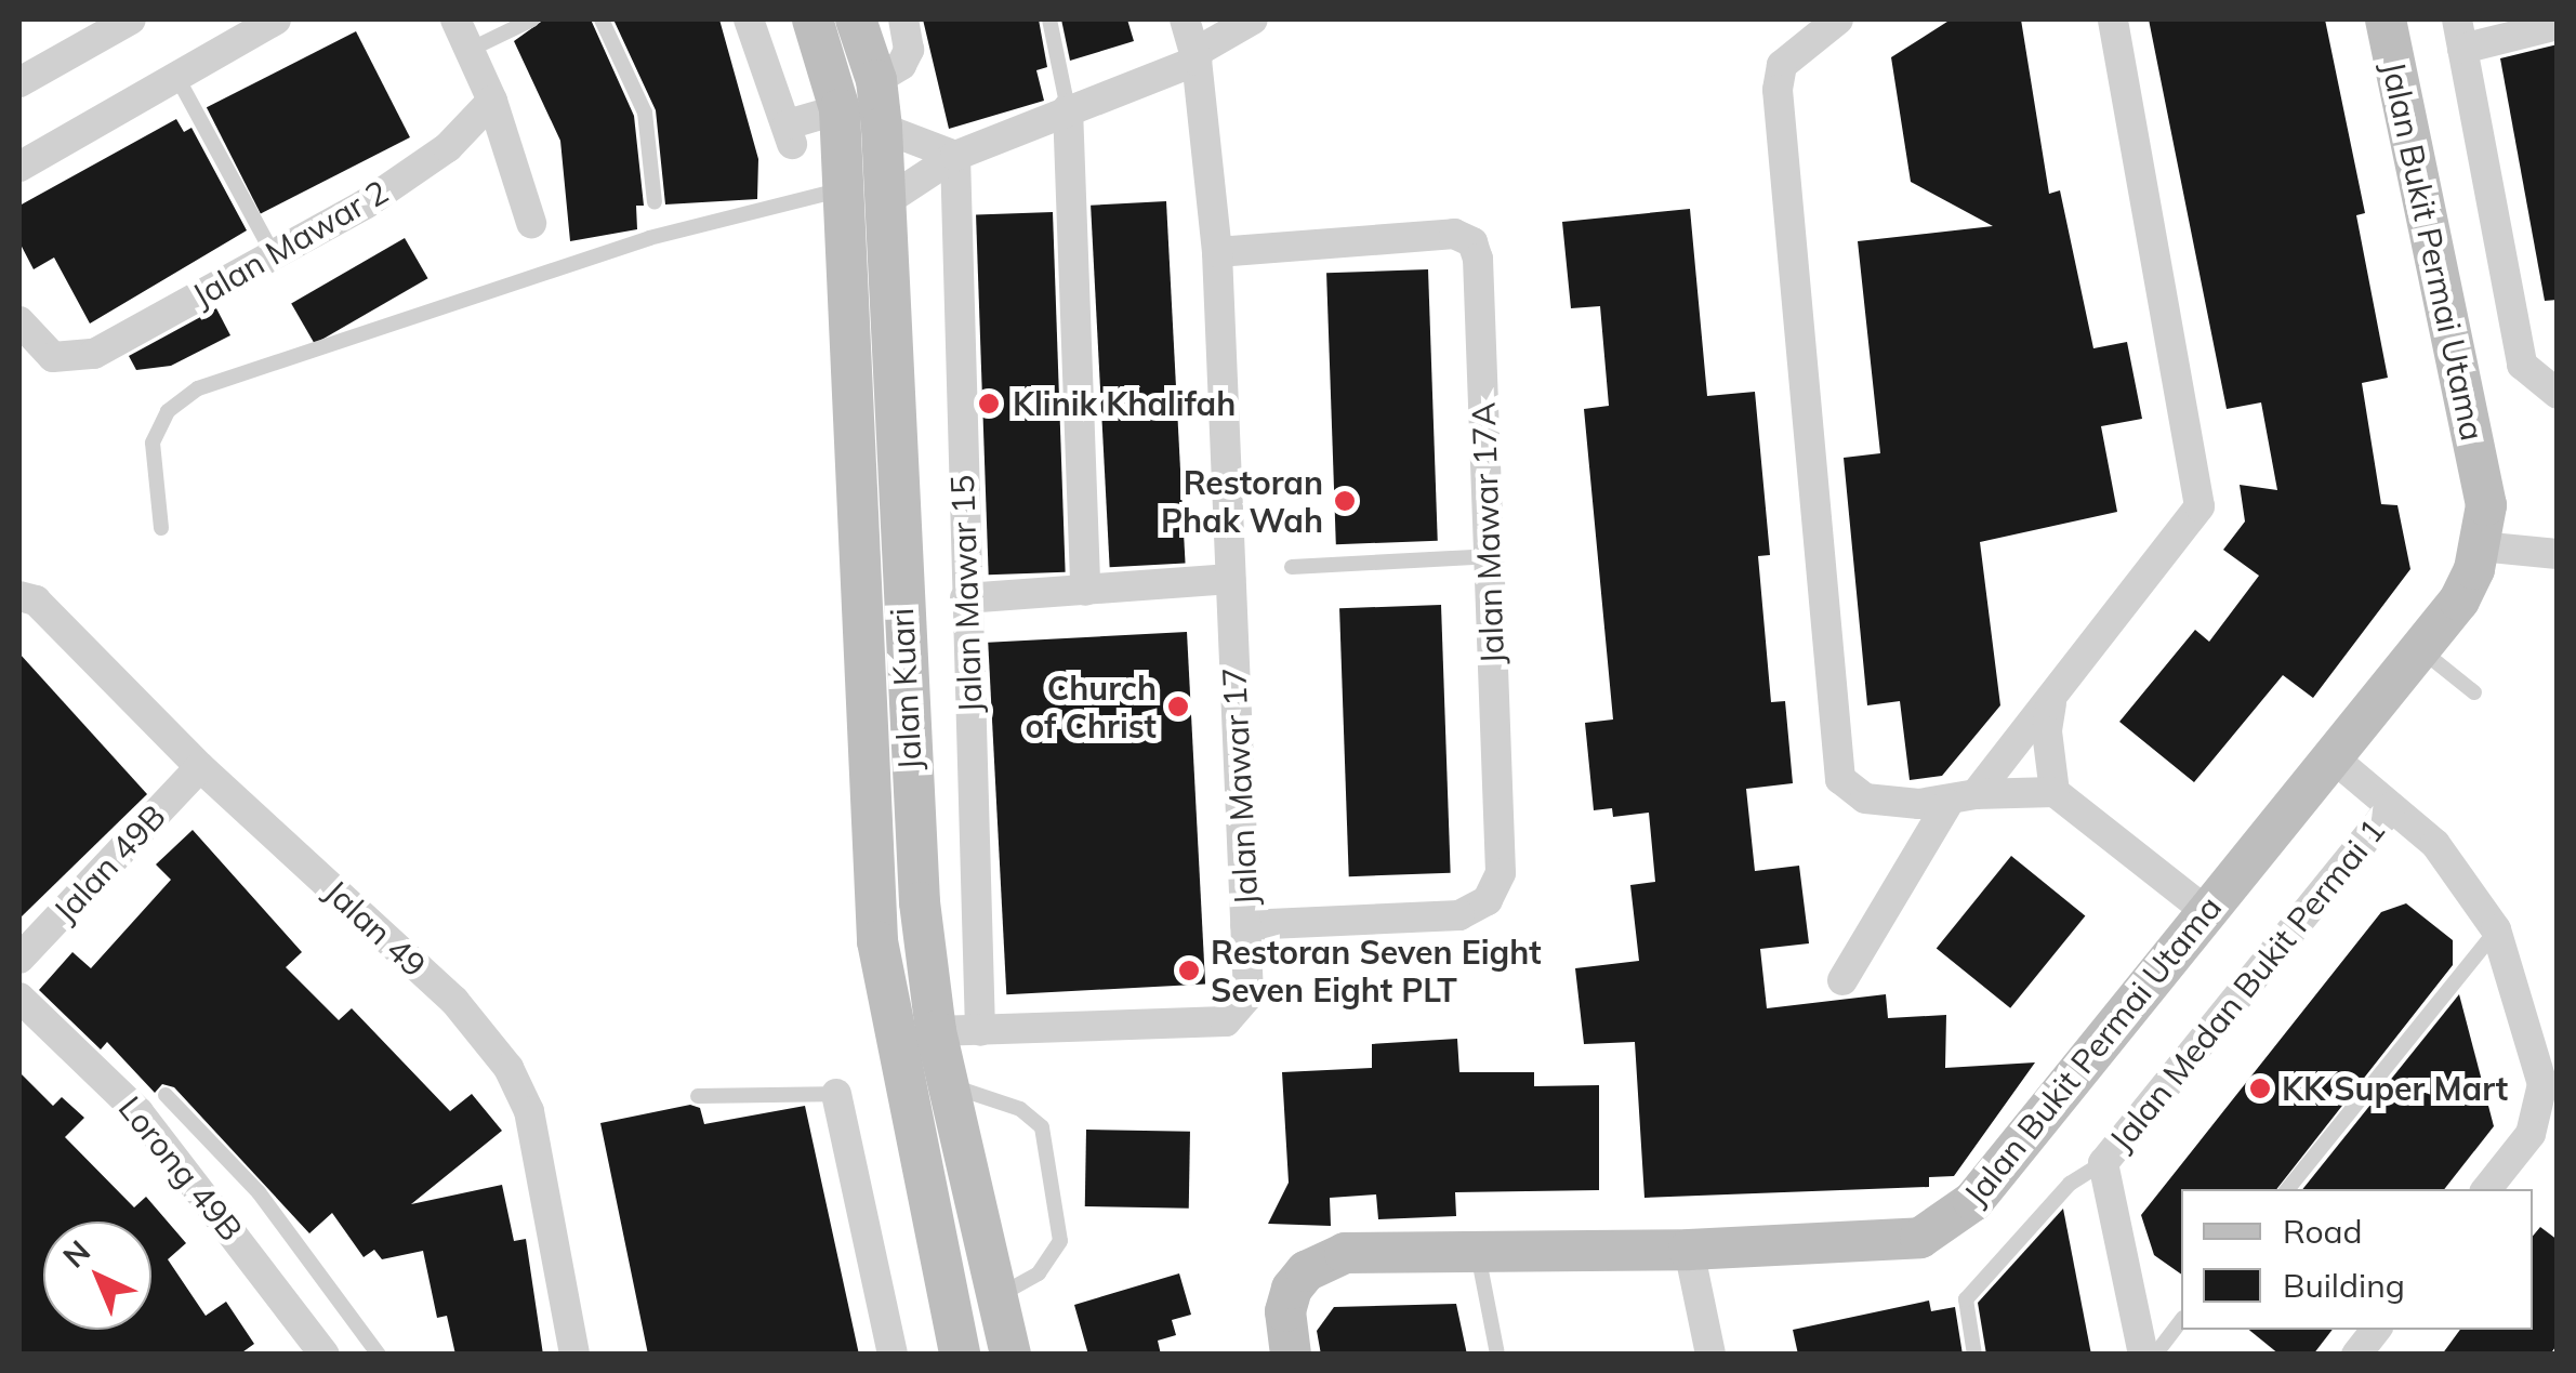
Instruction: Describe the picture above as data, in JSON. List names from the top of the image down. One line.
{"streets":{"street":["Jalan Mawar 2","Jalan Bukit Permai Utama","Jalan Mawar 17A","Jalan Mawar 15","Jalan Kuari","Jalan Mawar 17","Jalan 49B","Jalan 49","Jalan Medan Bukit Permai 1","Lorong 49B"]},"crossings":[["Jalan Mawar 17A","Jalan Mawar 17"],["Jalan Mawar 15","Jalan Mawar 17"],["Jalan Kuari","Jalan Mawar 17"],["Jalan 49B","Jalan 49"]],"places":["Klinik Khalifah","Restoran Phak Wah","Church of Christ","Restoran Seven Eight Seven Eight PLT","KK Super Mart"],"legend":["Road","Building"],"north":"top left"}
